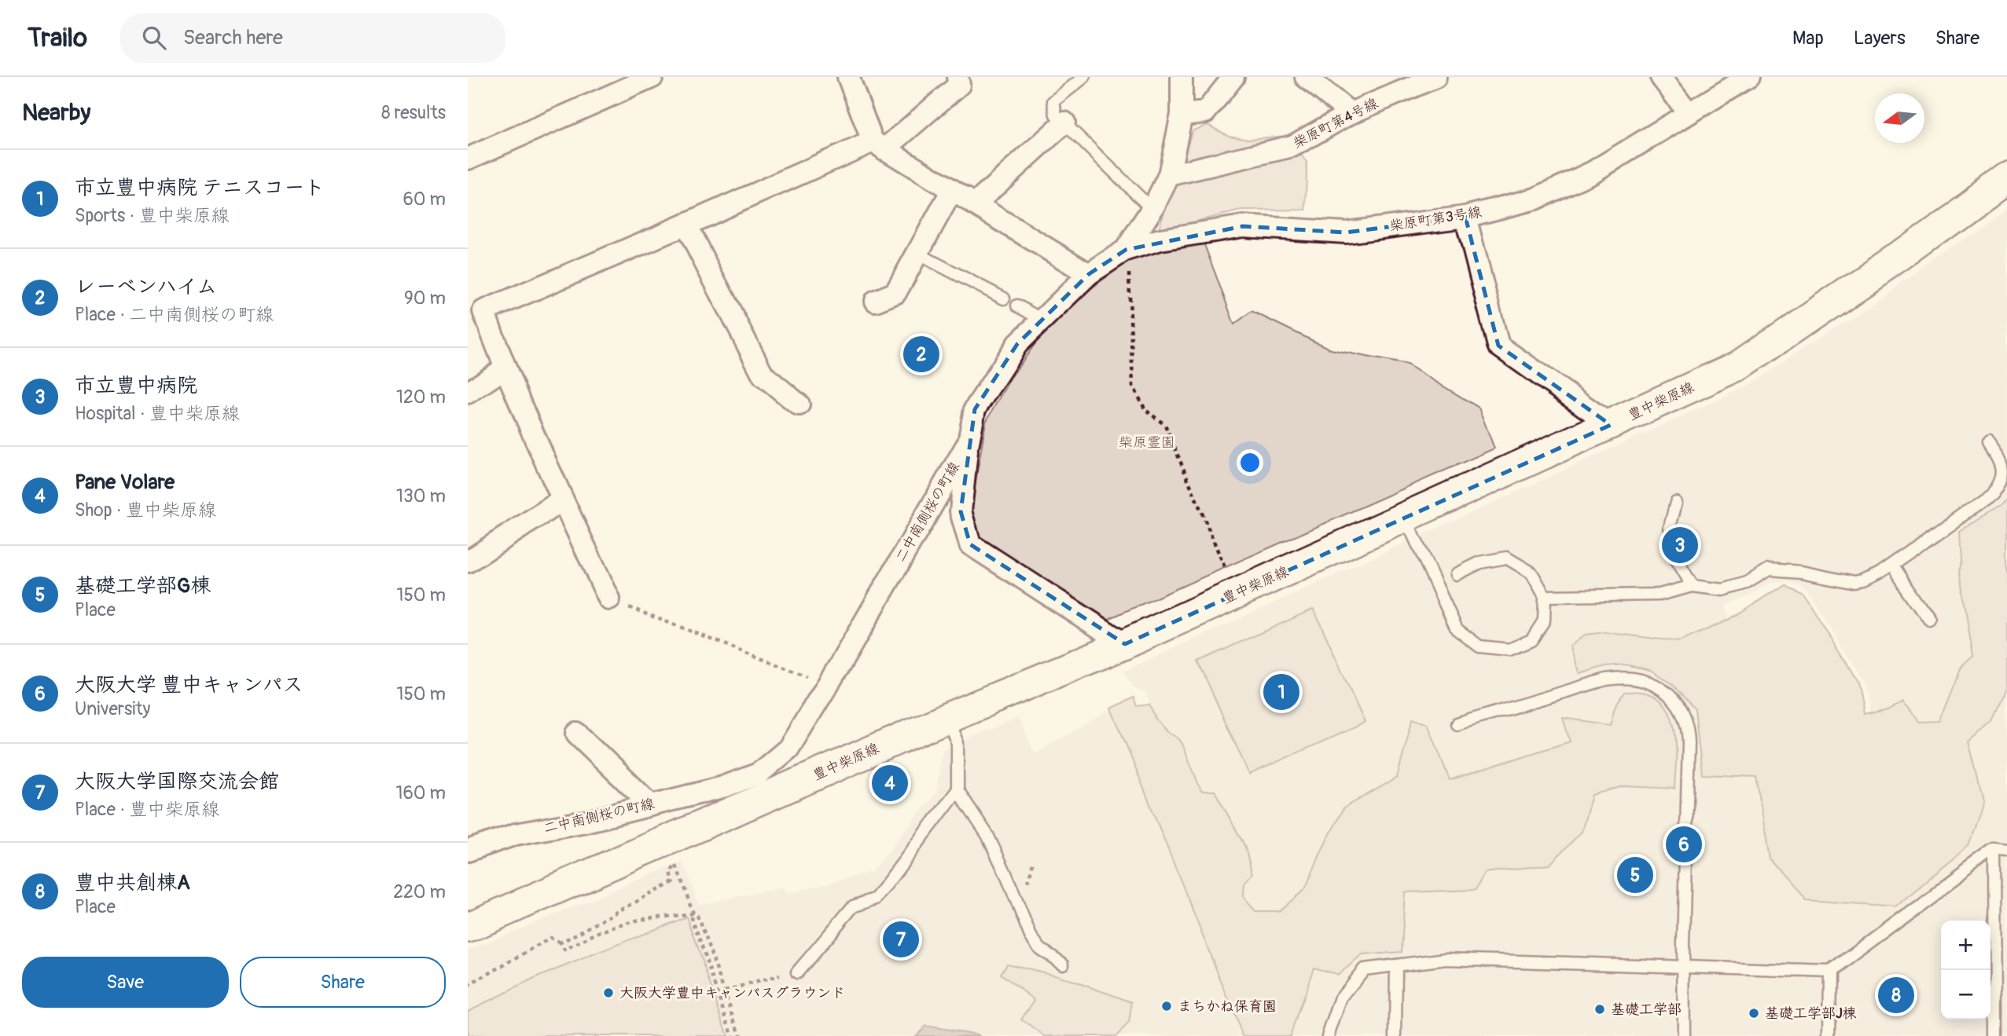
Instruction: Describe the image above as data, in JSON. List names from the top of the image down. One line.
{"streets":{"street":["柴原町第4号線","柴原町第3号線","豊中柴原線","二中南側桜の町線"]},"crossings":[["柴原町第3号線","二中南側桜の町線"]],"parks":["柴原霊園"],"places":["大阪大学豊中キャンパスグラウンド","まちかね保育園","基礎工学部","基礎工学部J棟"],"north":"left","page":{"header":"Trailo","search":"Search here","nav":["Map","Layers","Share"],"heading":["Nearby","8 results"],"list":[{"mark":"1","name":"市立豊中病院 テニスコート","note":"Sports · 豊中柴原線","value":"60 m"},{"mark":"2","name":"レーベンハイム","note":"Place · 二中南側桜の町線","value":"90 m"},{"mark":"3","name":"市立豊中病院","note":"Hospital · 豊中柴原線","value":"120 m"},{"mark":"4","name":"Pane Volare","note":"Shop · 豊中柴原線","value":"130 m"},{"mark":"5","name":"基礎工学部G棟","note":"Place","value":"150 m"},{"mark":"6","name":"大阪大学 豊中キャンパス","note":"University","value":"150 m"},{"mark":"7","name":"大阪大学国際交流会館","note":"Place · 豊中柴原線","value":"160 m"},{"mark":"8","name":"豊中共創棟A","note":"Place","value":"220 m"}],"pins":["2","3","1","4","6","5","7","8"],"map_buttons":["+","−"],"buttons":["Save","Share"]}}
